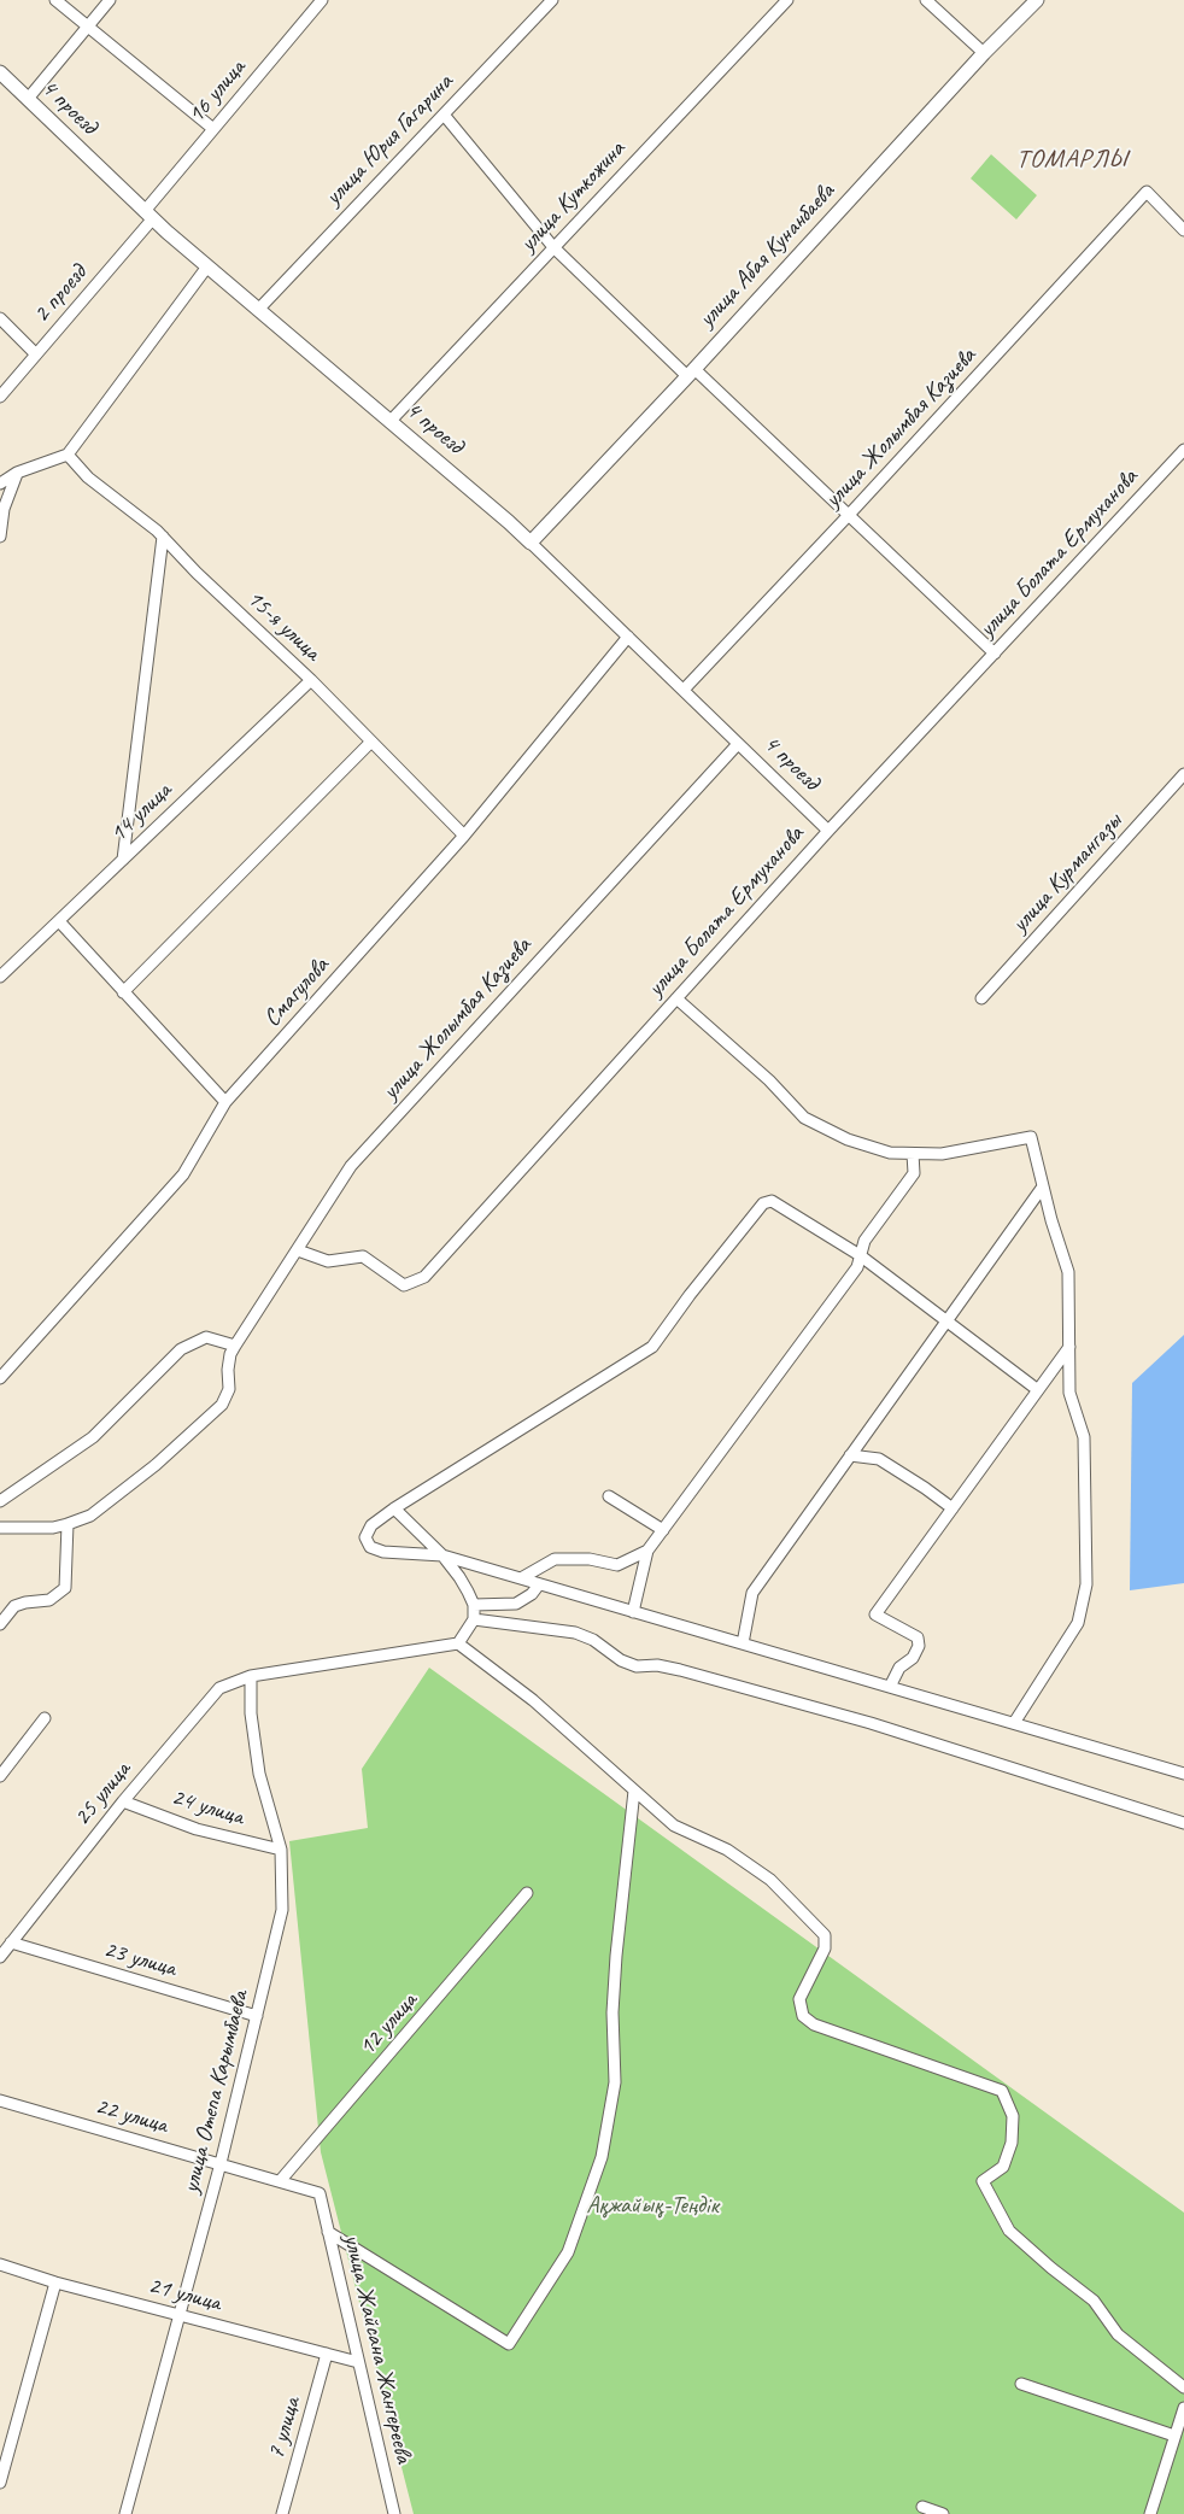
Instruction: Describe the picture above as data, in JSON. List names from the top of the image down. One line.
{"streets":{"street":["16 улица","4 проезд","улица Юрия Гагарина","улица Куткожина","улица Абая Кунанбаева","2 проезд","улица Жолымбая Казиева","улица Болата Ермуханова","15-я улица","14 улица","улица Курмангазы","Смагулова","25 улица","24 улица","23 улица","12 улица","улица Отепа Карымбаева","22 улица","21 улица","улица Жайсана Жангереева","7 улица"]},"crossings":[["16 улица","4 проезд"],["16 улица","2 проезд"],["4 проезд","улица Юрия Гагарина"],["4 проезд","улица Куткожина"],["4 проезд","улица Абая Кунанбаева"],["4 проезд","2 проезд"],["4 проезд","улица Жолымбая Казиева"],["4 проезд","улица Болата Ермуханова"],["4 проезд","Смагулова"],["улица Жолымбая Казиева","улица Болата Ермуханова"],["15-я улица","14 улица"],["15-я улица","Смагулова"],["25 улица","24 улица"],["25 улица","23 улица"],["25 улица","улица Отепа Карымбаева"],["24 улица","улица Отепа Карымбаева"],["23 улица","улица Отепа Карымбаева"],["12 улица","22 улица"],["улица Отепа Карымбаева","22 улица"],["улица Отепа Карымбаева","21 улица"],["22 улица","улица Жайсана Жангереева"],["21 улица","улица Жайсана Жангереева"],["21 улица","7 улица"]],"districts":["ТОМАРЛЫ"],"parks":["Ақжайық-Теңдік"]}
